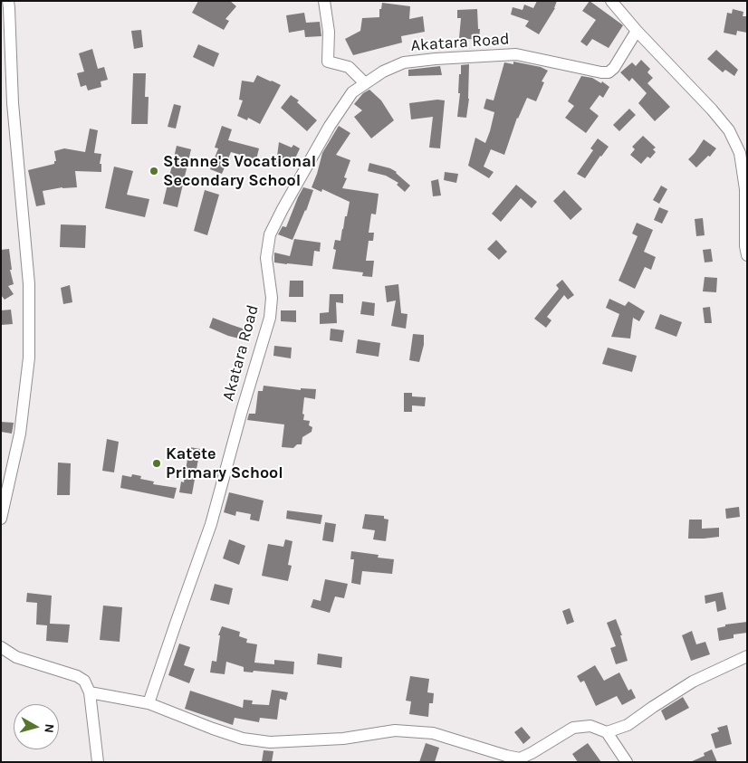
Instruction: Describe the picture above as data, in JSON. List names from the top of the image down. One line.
{"streets":{"street":["Akatara Road"]},"places":["Stanne's Vocational Secondary School","Katete Primary School"],"north":"right"}
